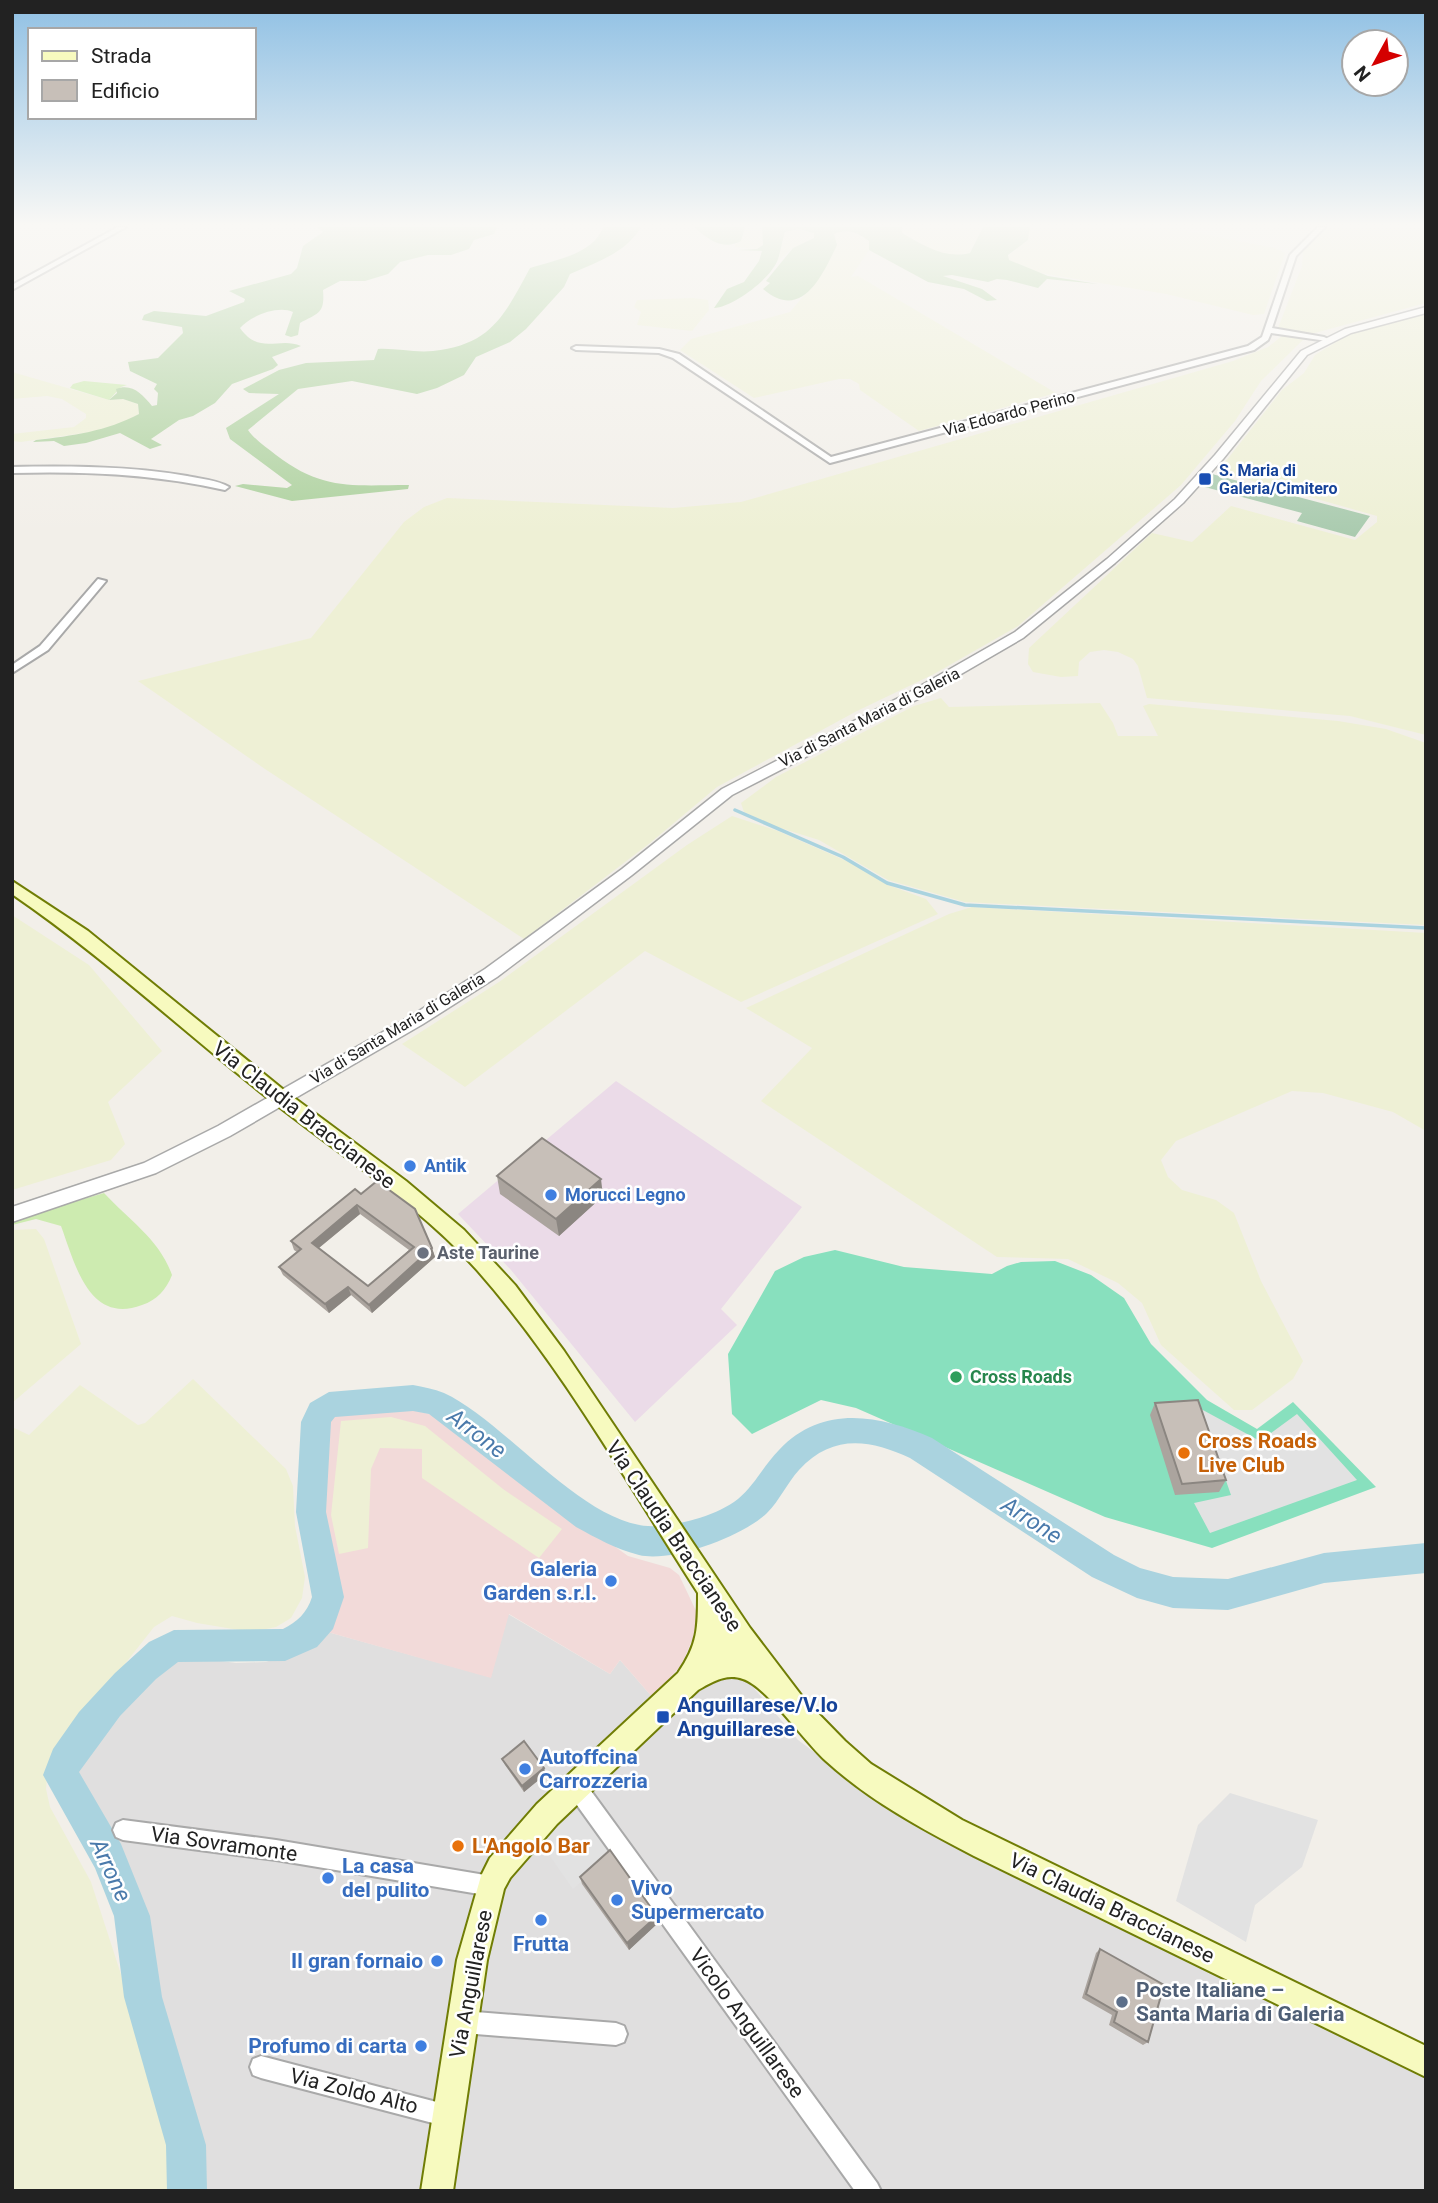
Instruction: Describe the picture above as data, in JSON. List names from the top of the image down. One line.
{"streets":{"main road":["Via Claudia Braccianese","Via Anguillarese"],"street":["Via Edoardo Perino","Via di Santa Maria di Galeria","Via Sovramonte","Vicolo Anguillarese","Via Zoldo Alto"]},"crossings":[["Via di Santa Maria di Galeria","Via Claudia Braccianese"],["Via Sovramonte","Via Anguillarese"],["Via Anguillarese","Vicolo Anguillarese"],["Via Anguillarese","Via Zoldo Alto"]],"water":["Arrone"],"places":{"transit":["S. Maria di Galeria/Cimitero","Anguillarese/V.lo Anguillarese"],"other":["Antik","Morucci Legno","Aste Taurine","Cross Roads","Cross Roads Live Club","Galeria Garden s.r.l.","Autoffcina Carrozzeria","L'Angolo Bar","La casa del pulito","Vivo Supermercato","Frutta","Il gran fornaio","Poste Italiane – Santa Maria di Galeria","Profumo di carta"]},"legend":["Strada","Edificio"],"north":"bottom left"}
